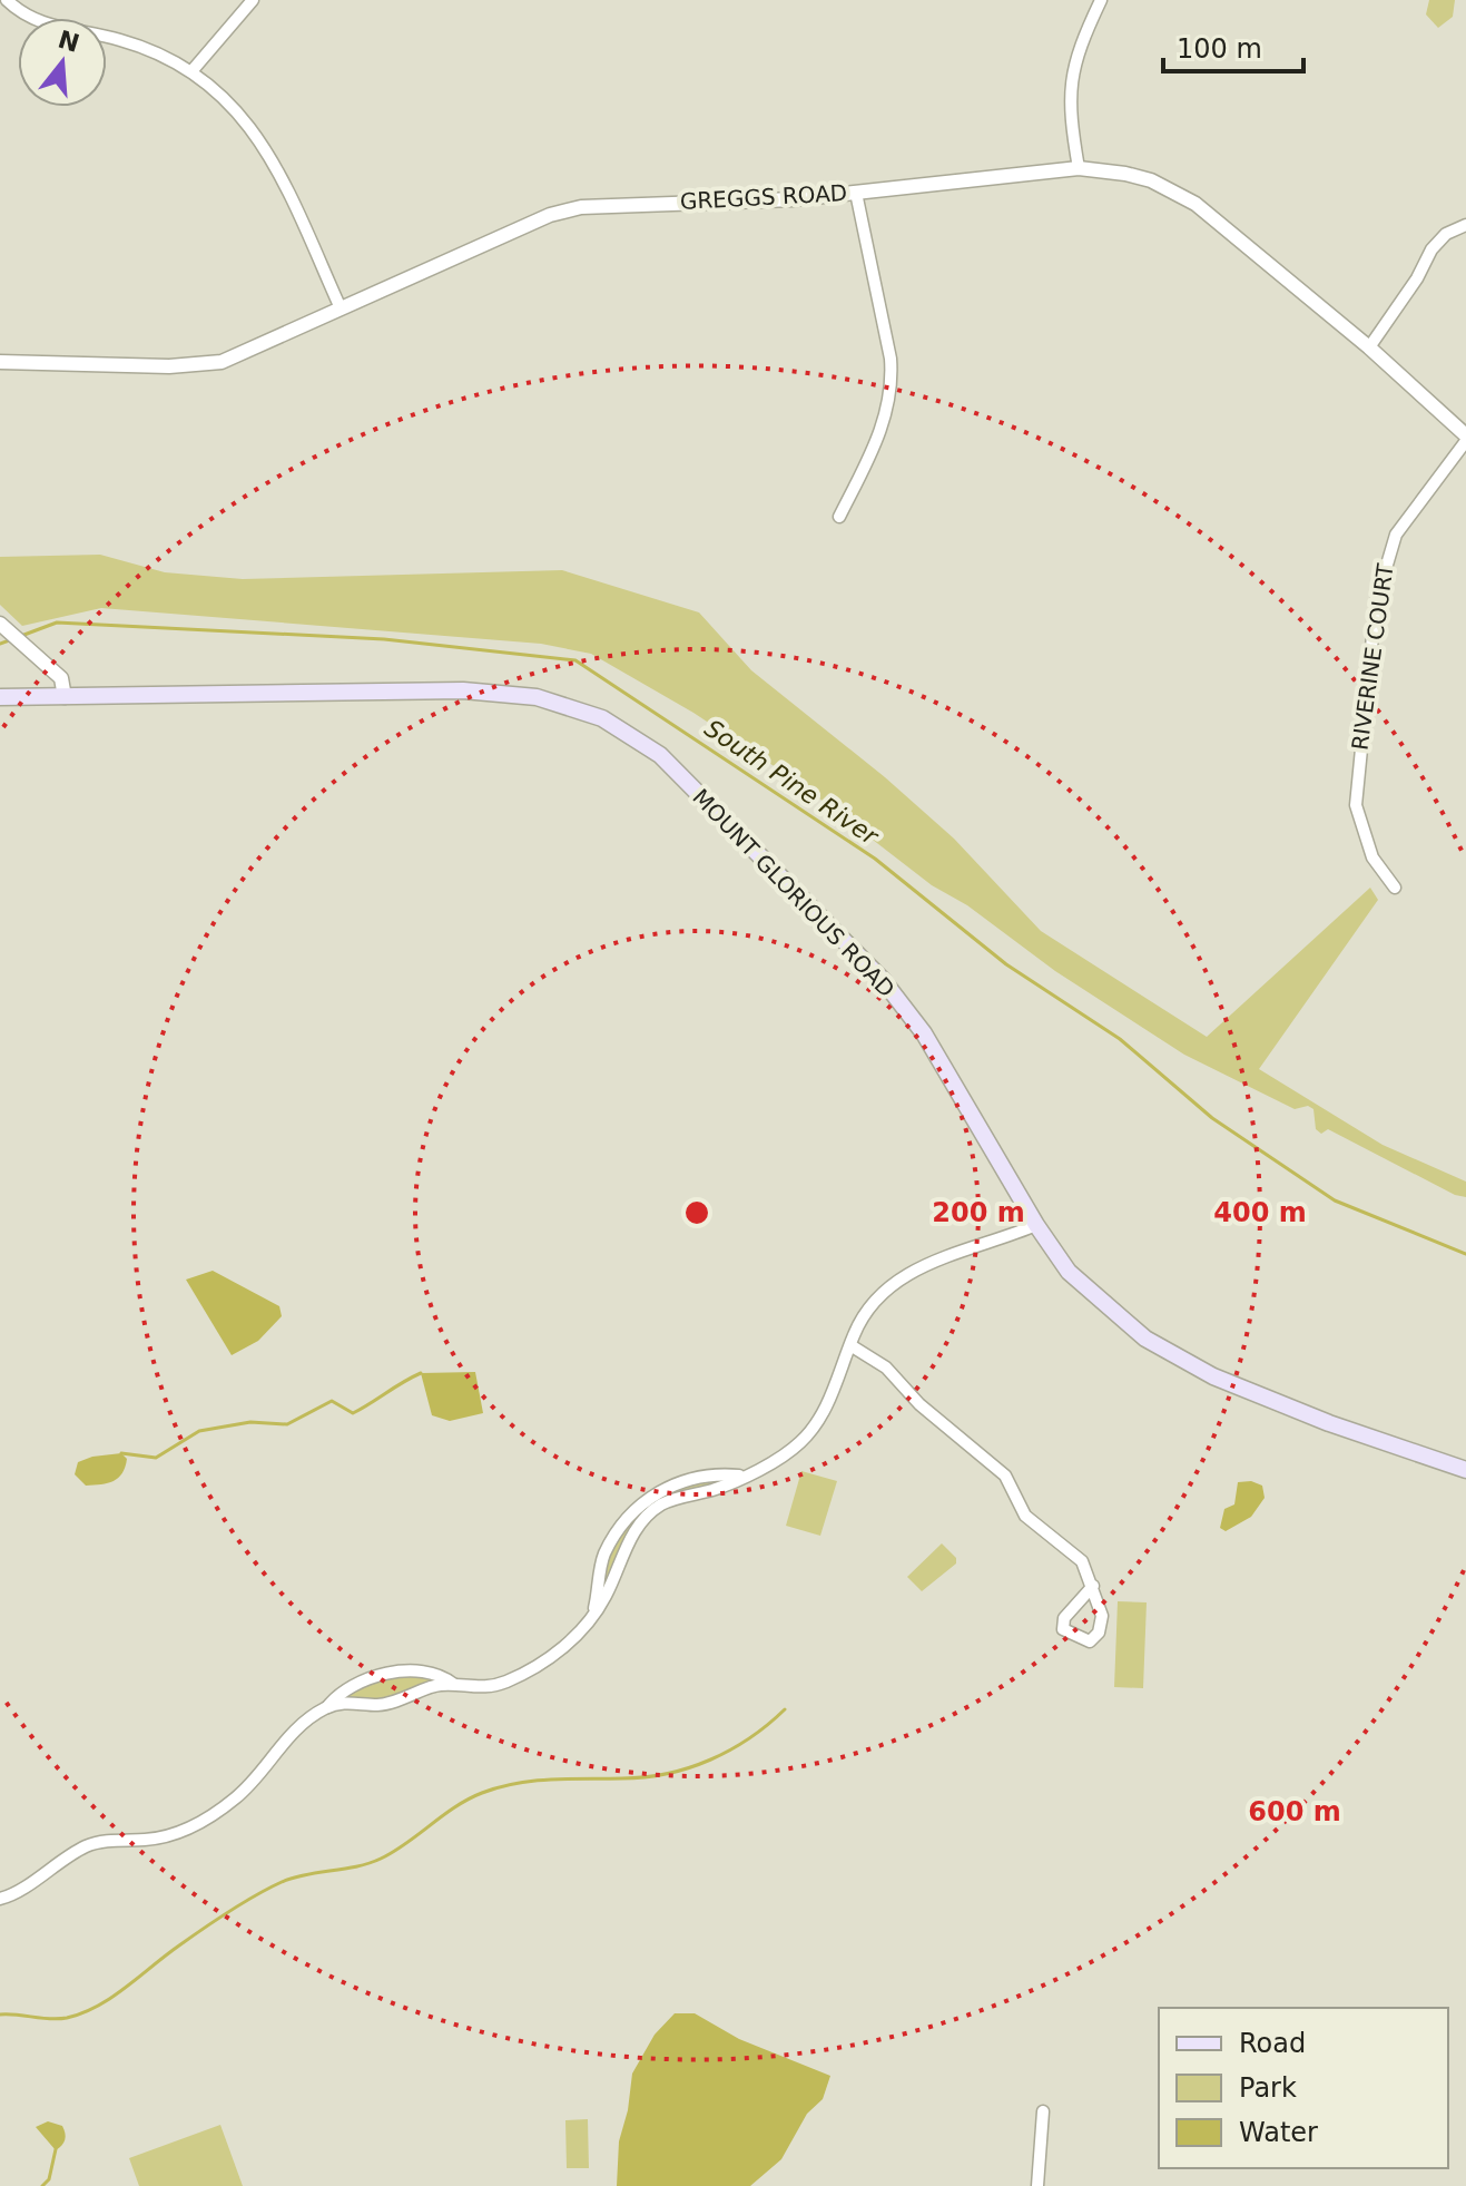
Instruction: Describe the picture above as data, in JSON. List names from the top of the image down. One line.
{"streets":{"main road":["MOUNT GLORIOUS ROAD"],"street":["GREGGS ROAD","RIVERINE COURT"]},"crossings":[["GREGGS ROAD","RIVERINE COURT"]],"water":["South Pine River"],"legend":["Road","Park","Water"],"scale_bar":"100 m","north":"top","rings":["200 m","400 m","600 m"]}
